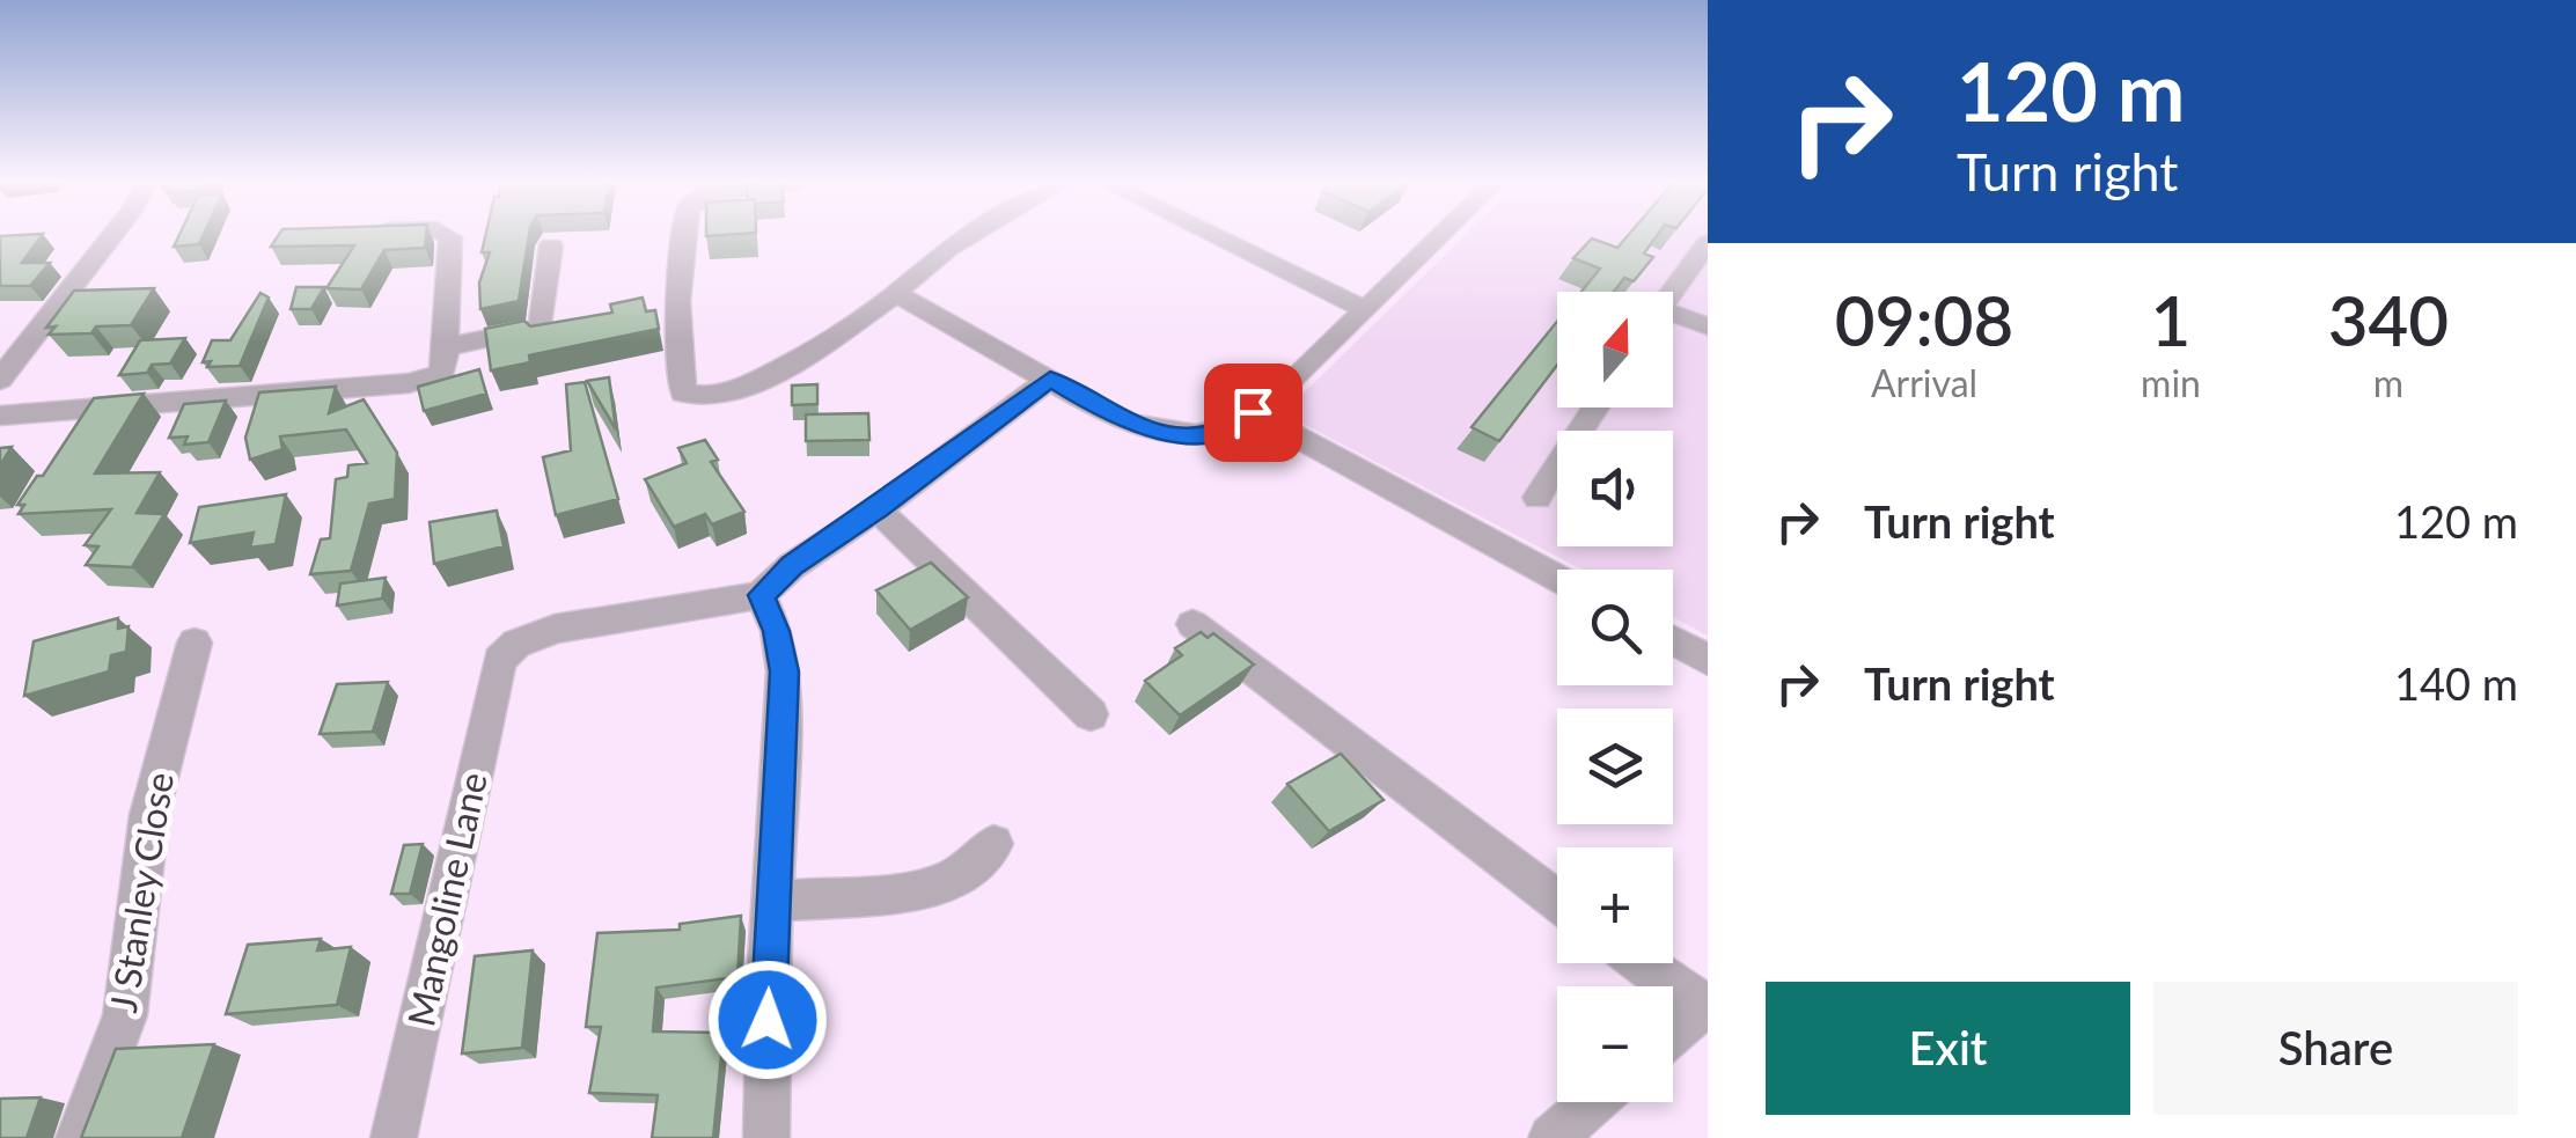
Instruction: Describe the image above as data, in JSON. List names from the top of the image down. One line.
{"streets":{"street":["J Stanley Close","Mangoline Lane"]},"north":"top","page":{"turn":["120 m","Turn right"],"eta":["09:08","Arrival","1","min","340","m"],"map_buttons":["+","−"],"list":[{"name":"Turn right","value":"120 m"},{"name":"Turn right","value":"140 m"}],"buttons":["Exit","Share"]}}
